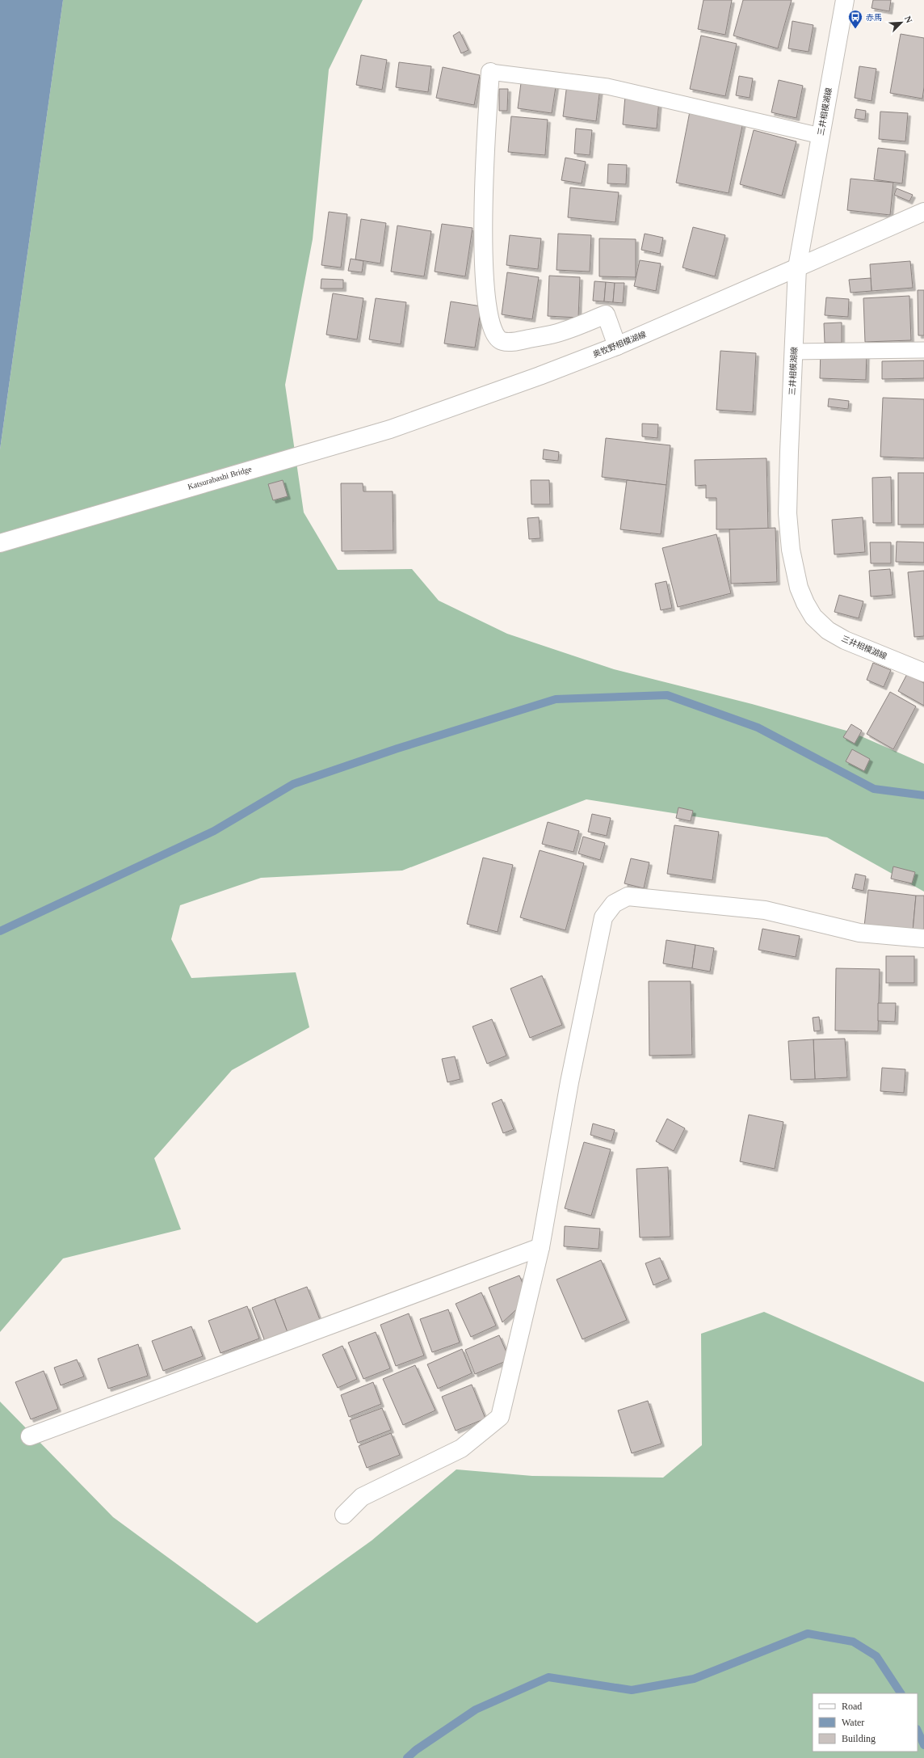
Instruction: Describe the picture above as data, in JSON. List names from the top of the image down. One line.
{"streets":{"street":["三井相模湖線","奥牧野相模湖線","Katsurabashi Bridge"]},"crossings":[["三井相模湖線","奥牧野相模湖線"],["奥牧野相模湖線","Katsurabashi Bridge"]],"places":{"bus stop":["赤馬"]},"legend":["Road","Water","Building"],"north":"top right"}
